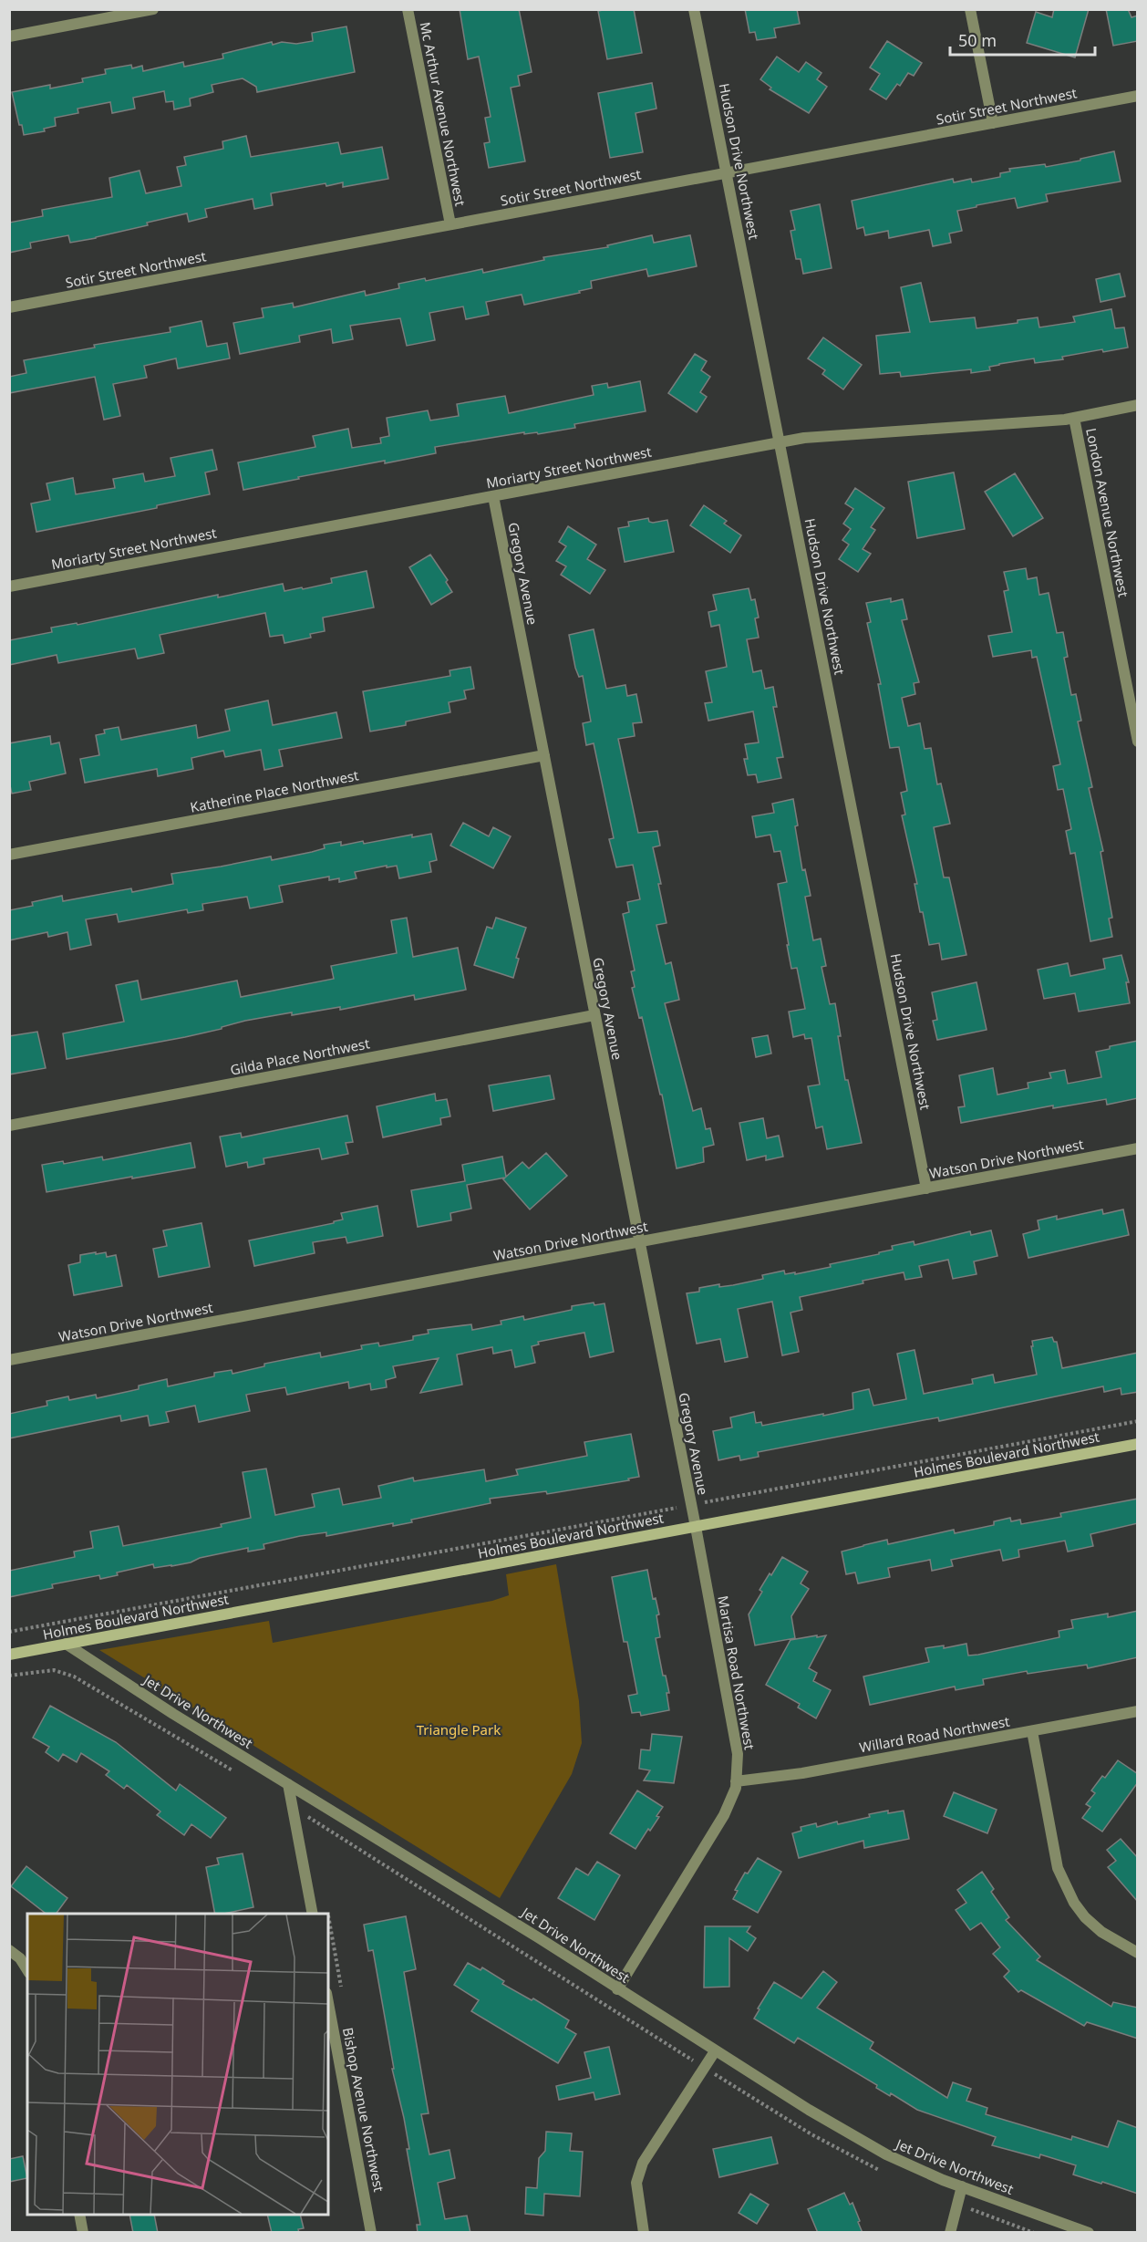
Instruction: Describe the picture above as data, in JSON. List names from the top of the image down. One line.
{"streets":{"street":["Sotir Street Northwest","Mc Arthur Avenue Northwest","Hudson Drive Northwest","Moriarty Street Northwest","London Avenue Northwest","Gregory Avenue","Katherine Place Northwest","Gilda Place Northwest","Watson Drive Northwest","Holmes Boulevard Northwest","Martisa Road Northwest","Jet Drive Northwest","Willard Road Northwest","Bishop Avenue Northwest"]},"crossings":[["Sotir Street Northwest","Mc Arthur Avenue Northwest"],["Sotir Street Northwest","Hudson Drive Northwest"],["Hudson Drive Northwest","Moriarty Street Northwest"],["Hudson Drive Northwest","Watson Drive Northwest"],["Moriarty Street Northwest","London Avenue Northwest"],["Moriarty Street Northwest","Gregory Avenue"],["Gregory Avenue","Katherine Place Northwest"],["Gregory Avenue","Gilda Place Northwest"],["Gregory Avenue","Watson Drive Northwest"],["Gregory Avenue","Holmes Boulevard Northwest"],["Gregory Avenue","Martisa Road Northwest"],["Holmes Boulevard Northwest","Martisa Road Northwest"],["Holmes Boulevard Northwest","Jet Drive Northwest"],["Martisa Road Northwest","Jet Drive Northwest"],["Martisa Road Northwest","Willard Road Northwest"]],"parks":["Triangle Park"],"scale_bar":"50 m"}
